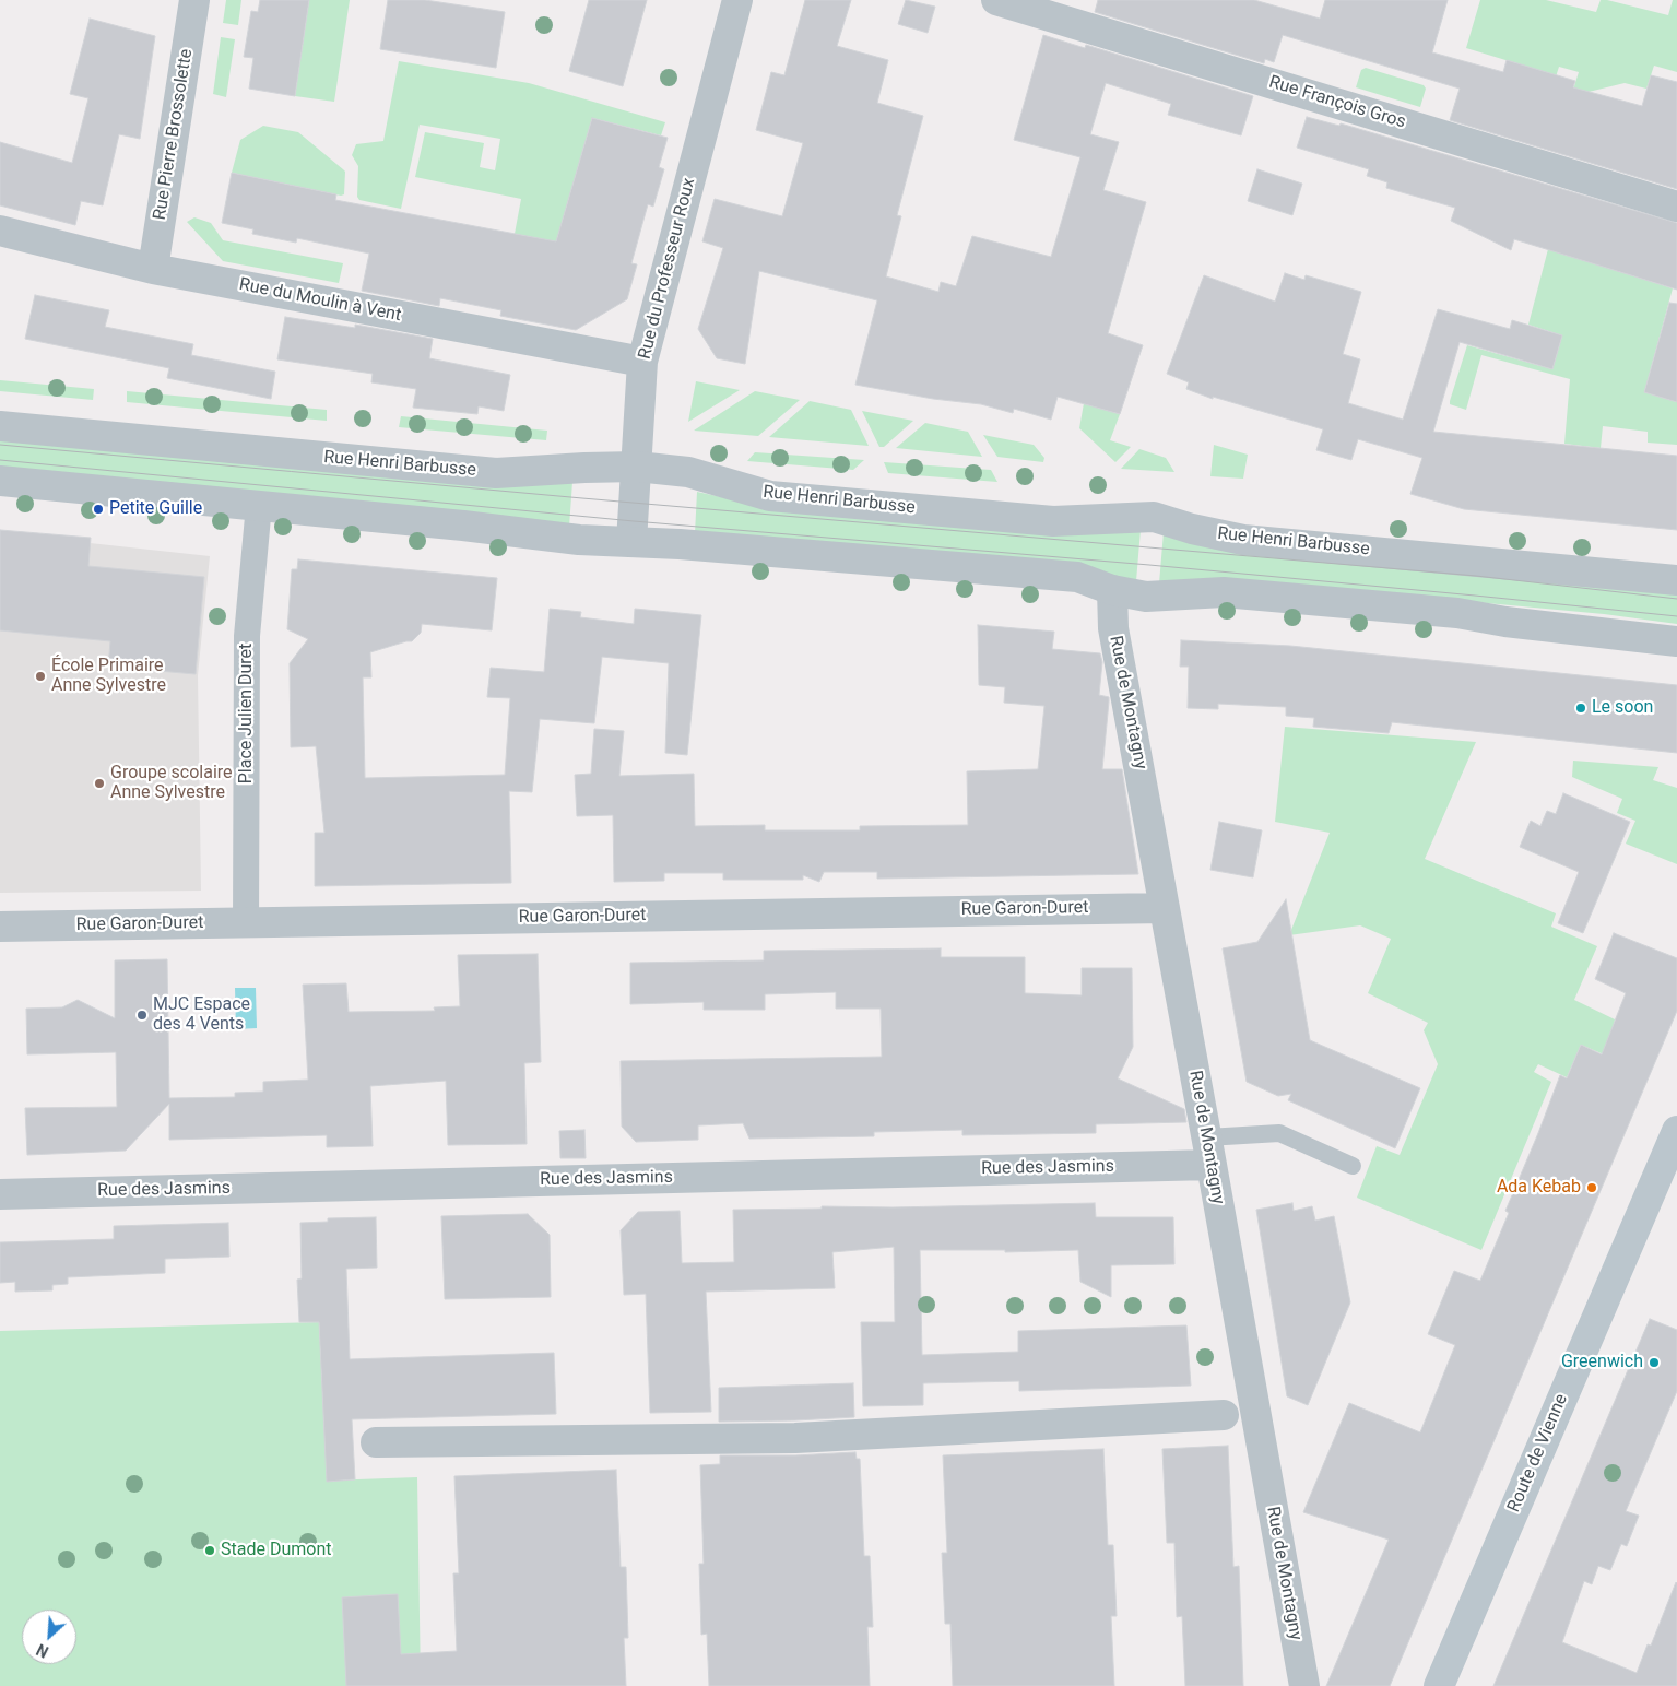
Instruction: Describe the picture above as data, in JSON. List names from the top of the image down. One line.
{"streets":{"main road":["Route de Vienne"],"street":["Rue François Gros","Rue Pierre Brossolette","Rue du Professeur Roux","Rue du Moulin à Vent","Rue Henri Barbusse","Rue de Montagny","Place Julien Duret","Rue Garon-Duret","Rue des Jasmins"]},"crossings":[["Rue Pierre Brossolette","Rue du Moulin à Vent"],["Rue du Professeur Roux","Rue du Moulin à Vent"],["Rue du Professeur Roux","Rue Henri Barbusse"],["Rue de Montagny","Rue Garon-Duret"],["Rue de Montagny","Rue des Jasmins"],["Place Julien Duret","Rue Garon-Duret"]],"places":["Petite Guille","École Primaire Anne Sylvestre","Le soon","Groupe scolaire Anne Sylvestre","MJC Espace des 4 Vents","Ada Kebab","Greenwich","Stade Dumont"],"north":"bottom left"}
